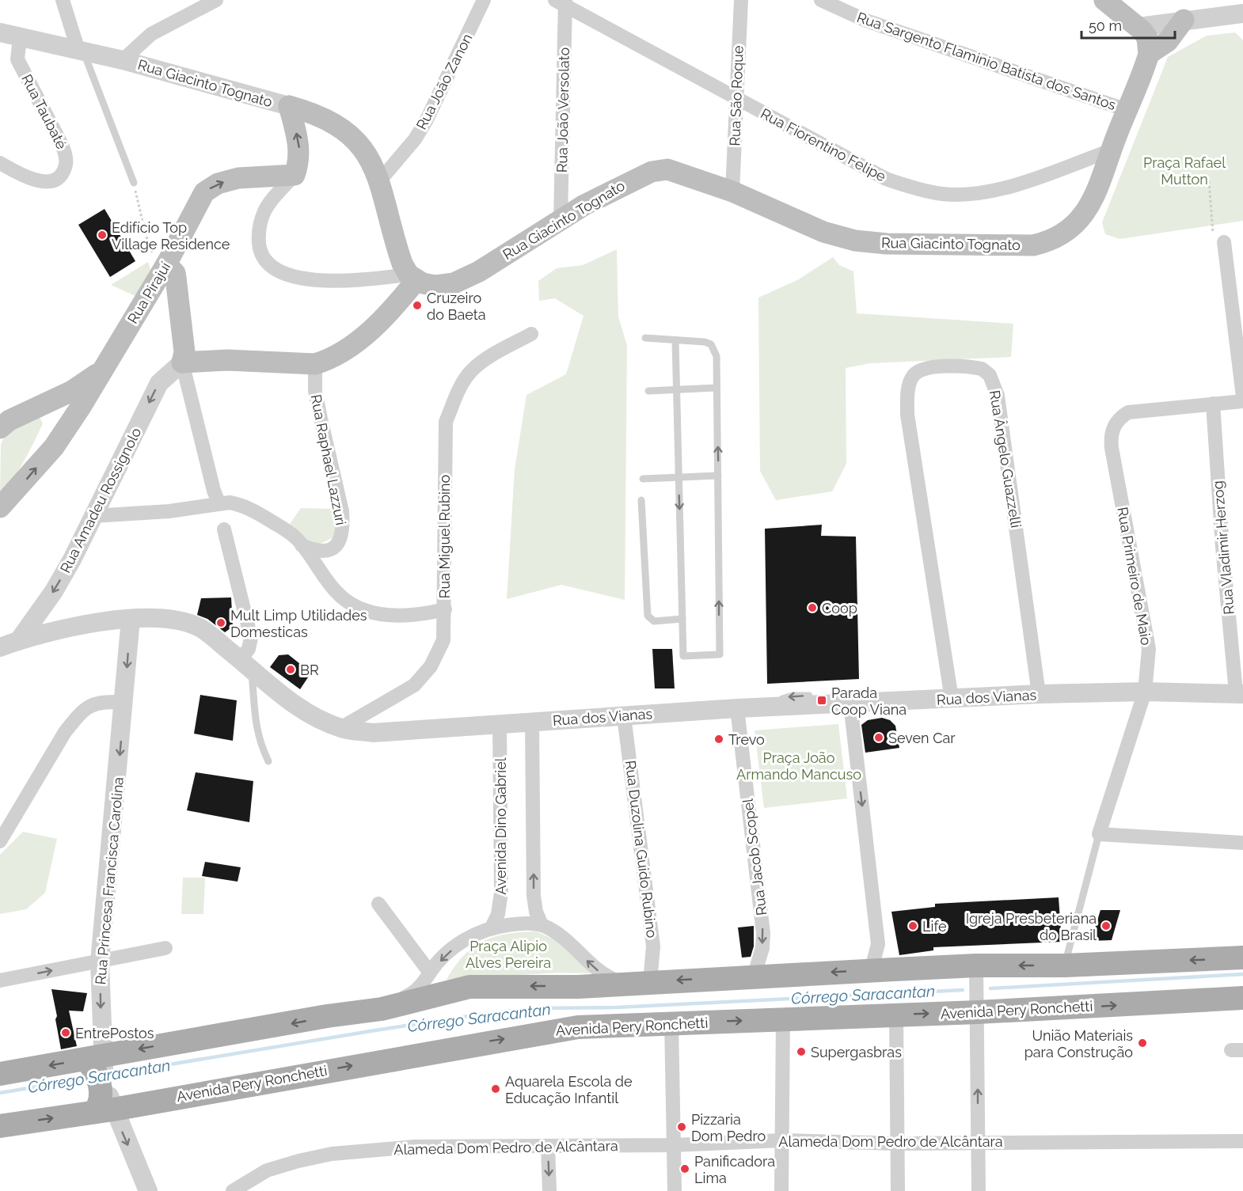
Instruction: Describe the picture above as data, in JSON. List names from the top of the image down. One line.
{"streets":{"main road":["Rua Giacinto Tognato","Rua Pirajuí","Avenida Pery Ronchetti"],"street":["Rua Sargento Flaminio Batista dos Santos","Rua João Zanon","Rua São Roque","Rua João Versolato","Rua Taubaté","Rua Fiorentino Felipe","Rua Ângelo Guazzelli","Rua Raphael Lazzuri","Rua Amadeu Rossignolo","Rua Miguel Rubino","Rua Vladimir Herzog","Rua Primeiro de Maio","Rua dos Vianas","Avenida Dino Gabriel","Rua Duzolina Guido Rubino","Rua Jacob Scopel","Rua Princesa Francisca Carolina","Alameda Dom Pedro de Alcântara"]},"crossings":[["Rua Sargento Flaminio Batista dos Santos","Rua Giacinto Tognato"],["Rua João Zanon","Rua Giacinto Tognato"],["Rua Giacinto Tognato","Rua São Roque"],["Rua Giacinto Tognato","Rua João Versolato"],["Rua Giacinto Tognato","Rua Taubaté"],["Rua Giacinto Tognato","Rua Fiorentino Felipe"],["Rua São Roque","Rua Fiorentino Felipe"],["Rua João Versolato","Rua Fiorentino Felipe"],["Rua Ângelo Guazzelli","Rua dos Vianas"],["Rua Amadeu Rossignolo","Rua dos Vianas"],["Rua Miguel Rubino","Rua dos Vianas"],["Rua Vladimir Herzog","Rua Primeiro de Maio"],["Rua Vladimir Herzog","Rua dos Vianas"],["Rua Primeiro de Maio","Rua dos Vianas"],["Rua dos Vianas","Avenida Dino Gabriel"],["Rua dos Vianas","Rua Duzolina Guido Rubino"],["Rua dos Vianas","Rua Jacob Scopel"],["Rua dos Vianas","Rua Princesa Francisca Carolina"]],"one_way":["Rua Pirajuí","Rua Amadeu Rossignolo","Rua Princesa Francisca Carolina"],"water":["Córrego Saracantan"],"parks":["Praça Rafael Mutton","Praça João Armando Mancuso","Praça Alipio Alves Pereira"],"places":{"other":["Edifício Top Village Residence","Cruzeiro do Baeta","Coop","Mult Limp Utilidades Domesticas","BR","Seven Car","Trevo","Life","Igreja Presbeteriana do Brasil","EntrePostos","União Materiais para Construção","Supergasbras","Aquarela Escola de Educação Infantil","Pizzaria Dom Pedro","Panificadora Lima"],"transit":["Parada Coop Viana"]},"scale_bar":"50 m"}
